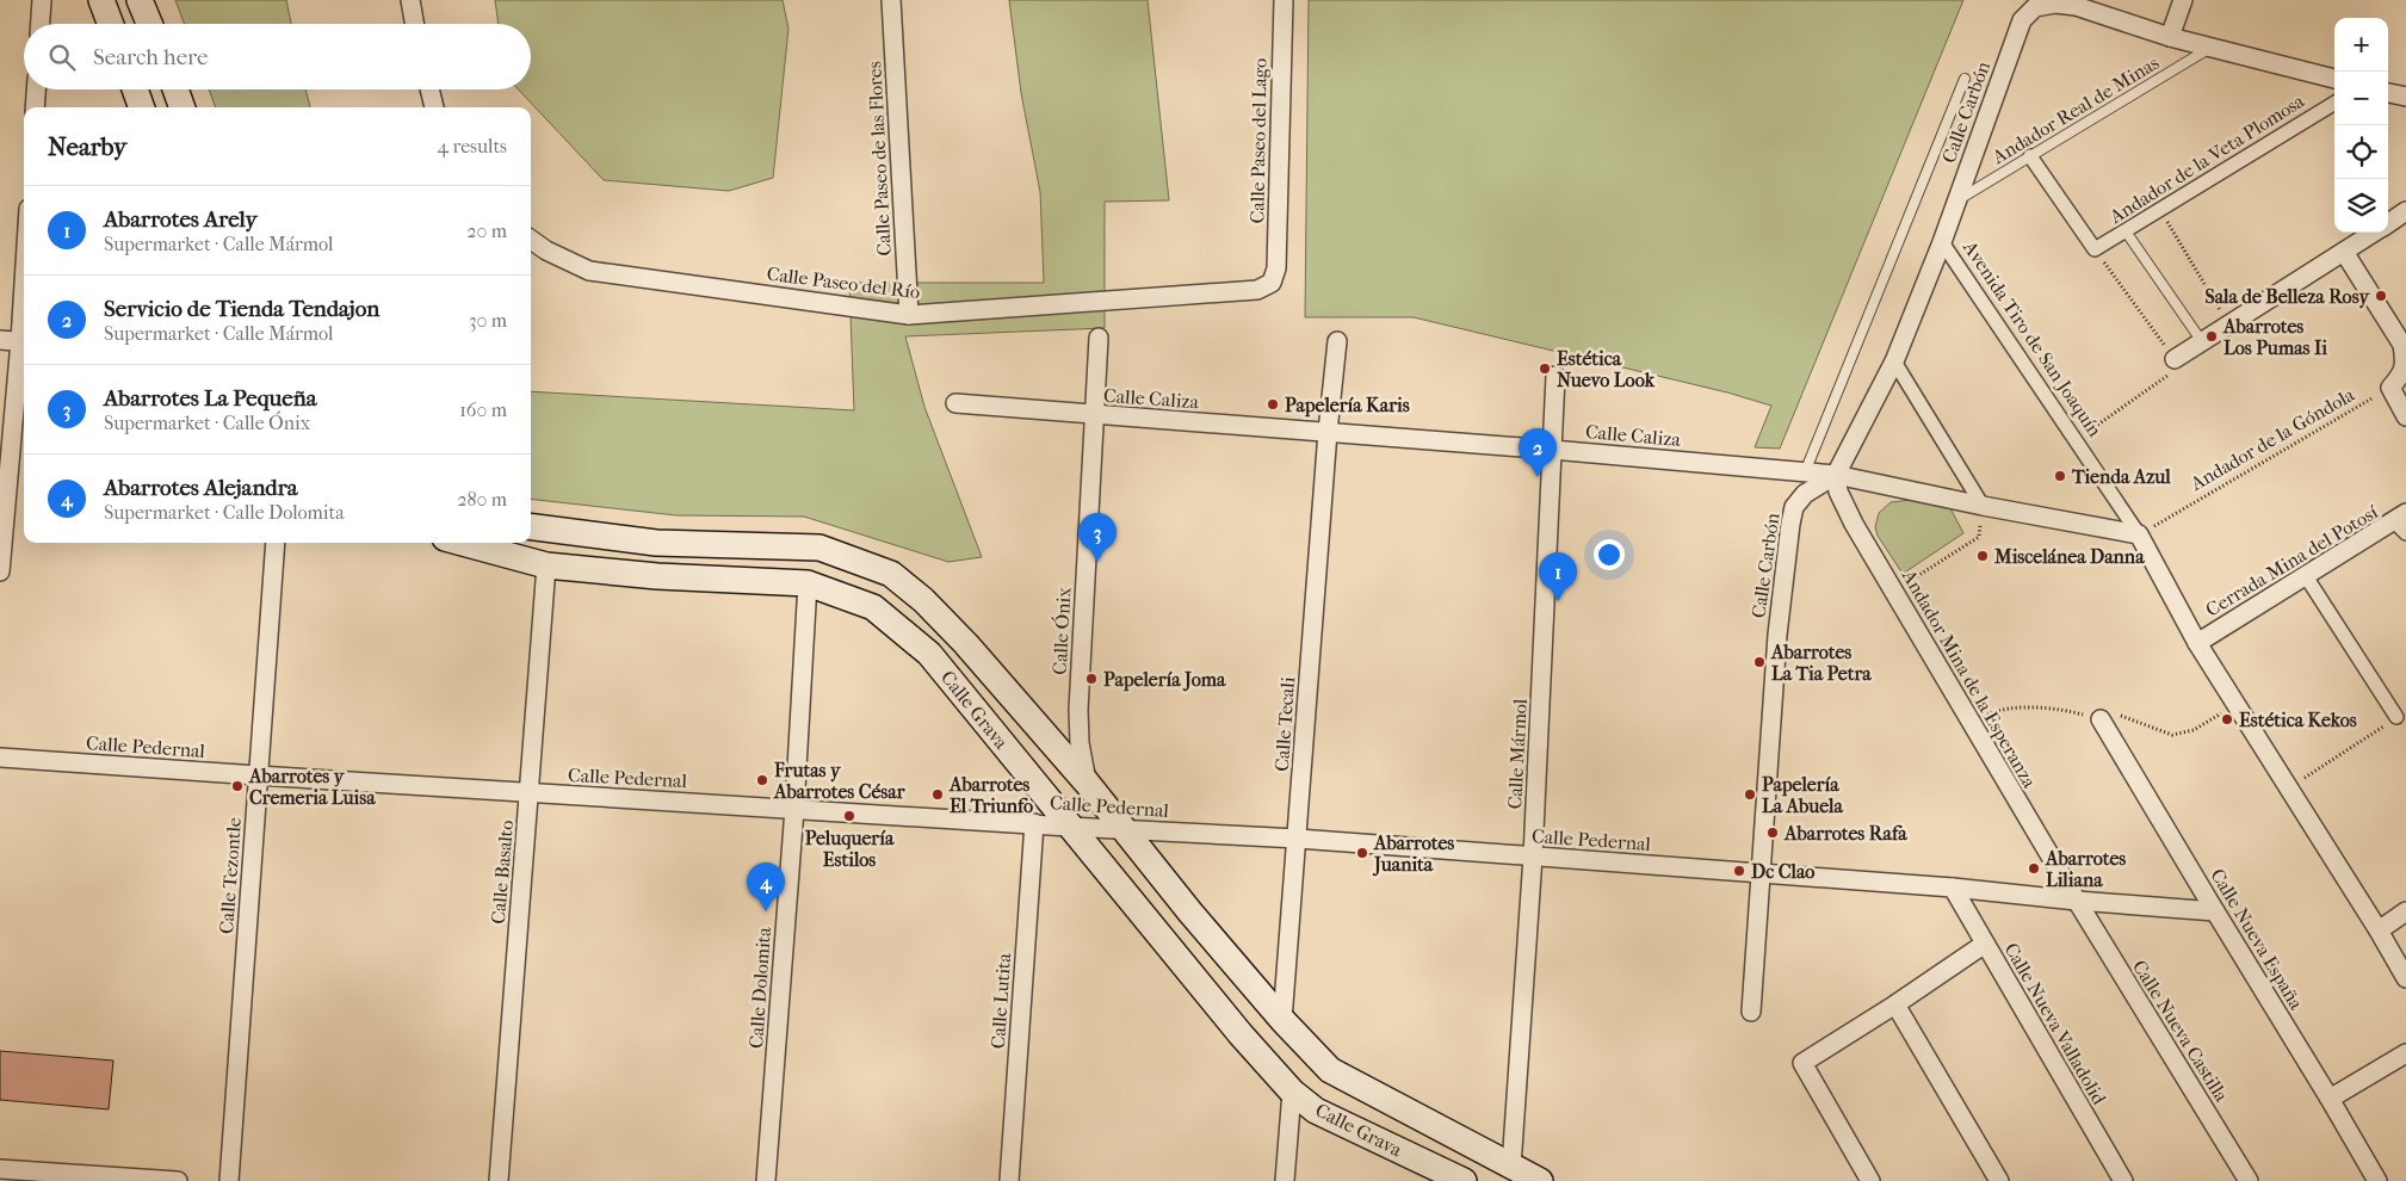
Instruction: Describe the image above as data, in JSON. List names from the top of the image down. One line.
{"streets":{"main road":["Calle Grava"],"street":["Calle Carbón","Calle Paseo del Lago","Calle Paseo de las Flores","Andador de la Veta Plomosa","Calle Paseo del Río","Avenida Tiro de San Joaquín","Calle Caliza","Cerrada Mina del Potosí","Calle Ónix","Andador Mina de la Esperanza","Calle Tecali","Calle Pedernal","Calle Mármol","Calle Basalto","Calle Tezontle","Calle Nueva España","Calle Dolomita","Calle Lutita","Calle Nueva Valladolid","Calle Nueva Castilla"],"lane":["Andador Real de Minas"],"path":["Andador de la Góndola"]},"crossings":[["Andador Real de Minas","Calle Carbón"],["Calle Carbón","Avenida Tiro de San Joaquín"],["Calle Carbón","Calle Caliza"],["Calle Carbón","Andador Mina de la Esperanza"],["Calle Carbón","Calle Pedernal"],["Calle Paseo del Lago","Calle Paseo del Río"],["Calle Paseo de las Flores","Calle Paseo del Río"],["Avenida Tiro de San Joaquín","Calle Caliza"],["Avenida Tiro de San Joaquín","Andador de la Góndola"],["Avenida Tiro de San Joaquín","Cerrada Mina del Potosí"],["Calle Caliza","Andador de la Góndola"],["Calle Caliza","Calle Ónix"],["Calle Caliza","Andador Mina de la Esperanza"],["Calle Caliza","Calle Tecali"],["Calle Caliza","Calle Mármol"],["Calle Ónix","Calle Grava"],["Andador Mina de la Esperanza","Calle Pedernal"],["Andador Mina de la Esperanza","Calle Nueva Castilla"],["Calle Grava","Calle Tecali"],["Calle Grava","Calle Pedernal"],["Calle Grava","Calle Mármol"],["Calle Grava","Calle Basalto"],["Calle Grava","Calle Dolomita"],["Calle Tecali","Calle Pedernal"],["Calle Pedernal","Calle Mármol"],["Calle Pedernal","Calle Basalto"],["Calle Pedernal","Calle Tezontle"],["Calle Pedernal","Calle Nueva España"],["Calle Pedernal","Calle Dolomita"],["Calle Pedernal","Calle Lutita"],["Calle Pedernal","Calle Nueva Valladolid"],["Calle Pedernal","Calle Nueva Castilla"]],"places":["Sala de Belleza Rosy","Abarrotes Los Pumas Ii","Estética Nuevo Look","Papelería Karis","Tienda Azul","Miscelánea Danna","Abarrotes La Tia Petra","Papelería Joma","Estética Kekos","Frutas y Abarrotes César","Abarrotes y Cremeria Luisa","Abarrotes El Triunfo","Papelería La Abuela","Peluquería Estilos","Abarrotes Rafa","Abarrotes Juanita","Abarrotes Liliana","Dc Clao"],"page":{"map_buttons":["+","−"],"search":"Search here","heading":["Nearby","4 results"],"list":[{"mark":"1","name":"Abarrotes Arely","note":"Supermarket · Calle Mármol","value":"20 m"},{"mark":"2","name":"Servicio de Tienda Tendajon","note":"Supermarket · Calle Mármol","value":"30 m"},{"mark":"3","name":"Abarrotes La Pequeña","note":"Supermarket · Calle Ónix","value":"160 m"},{"mark":"4","name":"Abarrotes Alejandra","note":"Supermarket · Calle Dolomita","value":"280 m"}],"pins":["2","3","1","4"]}}
